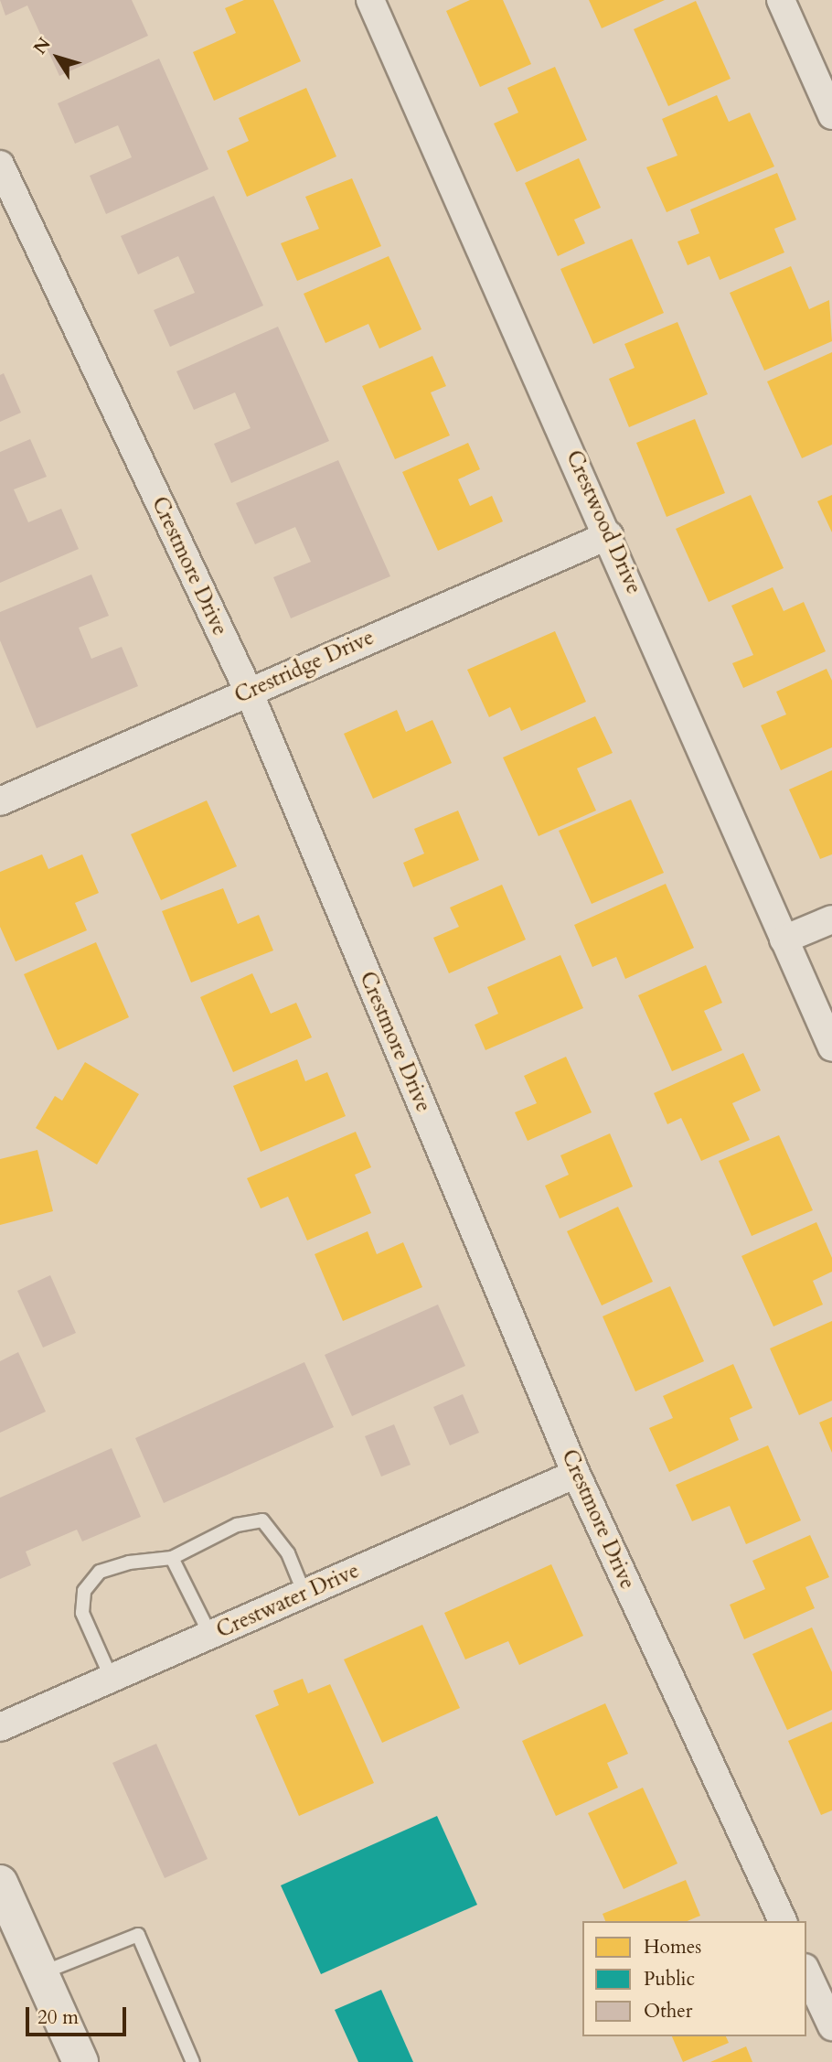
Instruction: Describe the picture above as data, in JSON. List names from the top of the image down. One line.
{"streets":{"street":["Crestwood Drive","Crestmore Drive","Crestridge Drive","Crestwater Drive"]},"crossings":[["Crestwood Drive","Crestridge Drive"],["Crestmore Drive","Crestridge Drive"],["Crestmore Drive","Crestwater Drive"]],"legend":["Homes","Public","Other"],"scale_bar":"20 m","north":"top left"}
